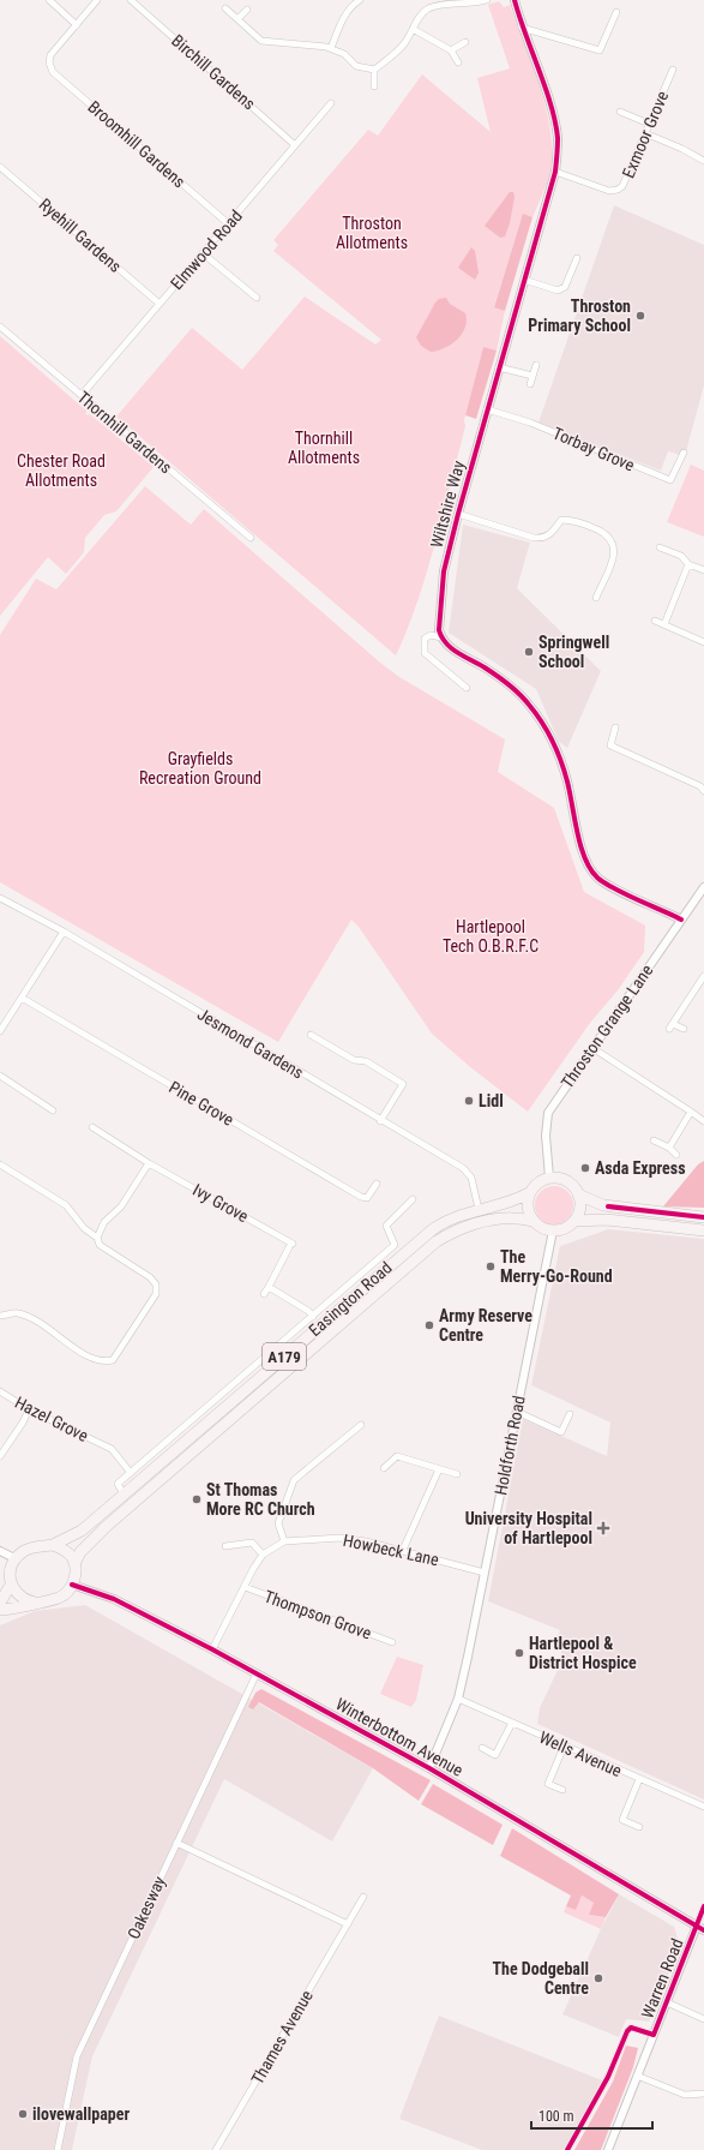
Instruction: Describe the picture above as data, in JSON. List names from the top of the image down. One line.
{"streets":{"highway":["Easington Road","A179"],"street":["Birchill Gardens","Exmoor Grove","Broomhill Gardens","Ryehill Gardens","Elmwood Road","Thornhill Gardens","Torbay Grove","Wiltshire Way","Throston Grange Lane","Jesmond Gardens","Pine Grove","Ivy Grove","Hazel Grove","Holdforth Road","Howbeck Lane","Thompson Grove","Winterbottom Avenue","Wells Avenue","Oakesway","Warren Road","Thames Avenue"]},"crossings":[["Birchill Gardens","Elmwood Road"],["Exmoor Grove","Wiltshire Way"],["Broomhill Gardens","Elmwood Road"],["Ryehill Gardens","Elmwood Road"],["Elmwood Road","Thornhill Gardens"],["Torbay Grove","Wiltshire Way"],["Throston Grange Lane","Easington Road"],["Throston Grange Lane","Holdforth Road"],["Jesmond Gardens","Easington Road"],["Easington Road","A179"],["Easington Road","Hazel Grove"],["Easington Road","Holdforth Road"],["Easington Road","Winterbottom Avenue"],["A179","Winterbottom Avenue"],["Holdforth Road","Howbeck Lane"],["Holdforth Road","Winterbottom Avenue"],["Holdforth Road","Wells Avenue"],["Howbeck Lane","Thompson Grove"],["Howbeck Lane","Winterbottom Avenue"],["Winterbottom Avenue","Oakesway"],["Winterbottom Avenue","Warren Road"]],"parks":["Throston Allotments","Thornhill Allotments","Chester Road Allotments","Grayfields Recreation Ground","Hartlepool Tech O.B.R.F.C"],"places":{"other":["Throston Primary School","Springwell School","Lidl","Asda Express","The Merry-Go-Round","Army Reserve Centre","St Thomas More RC Church","Hartlepool & District Hospice","The Dodgeball Centre","ilovewallpaper"],"health":["University Hospital of Hartlepool"]},"scale_bar":"100 m"}
